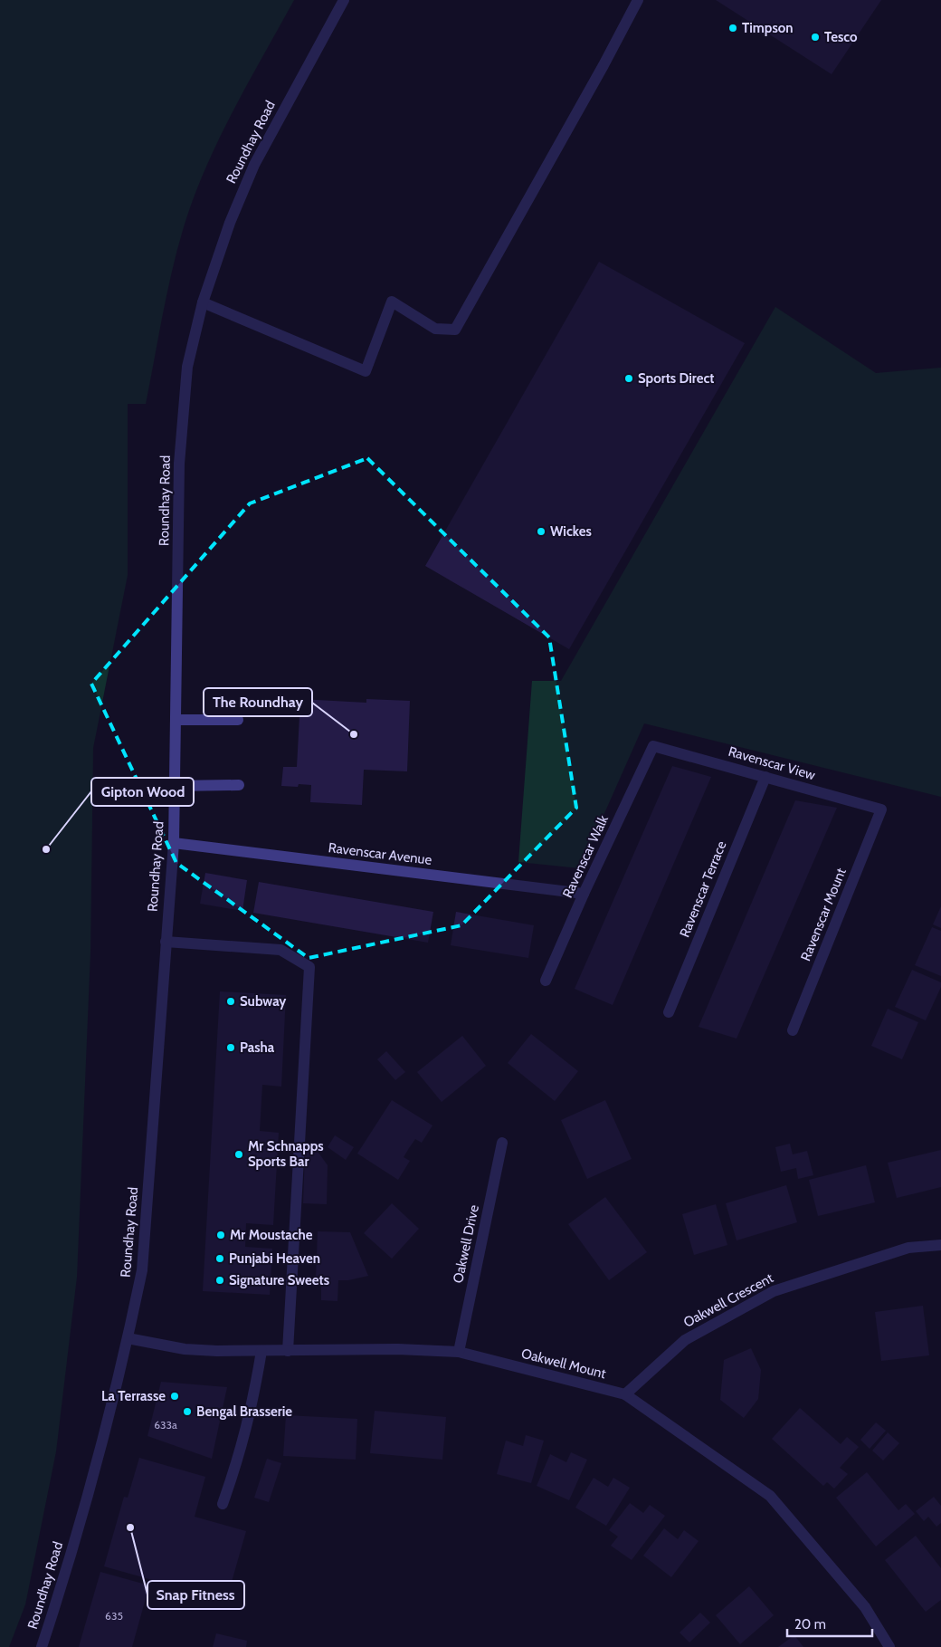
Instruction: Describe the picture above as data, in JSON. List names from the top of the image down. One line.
{"streets":{"street":["Roundhay Road","Ravenscar View","Ravenscar Avenue","Ravenscar Walk","Ravenscar Terrace","Ravenscar Mount","Oakwell Drive","Oakwell Crescent","Oakwell Mount"]},"crossings":[["Roundhay Road","Ravenscar Avenue"],["Roundhay Road","Oakwell Mount"],["Ravenscar View","Ravenscar Walk"],["Ravenscar View","Ravenscar Terrace"],["Ravenscar View","Ravenscar Mount"],["Ravenscar Avenue","Ravenscar Walk"],["Oakwell Drive","Oakwell Mount"],["Oakwell Crescent","Oakwell Mount"]],"places":["Timpson","Tesco","Sports Direct","Wickes","The Roundhay","Gipton Wood","Subway","Pasha","Mr Schnapps Sports Bar","Mr Moustache","Punjabi Heaven","Signature Sweets","La Terrasse","Bengal Brasserie","Snap Fitness"],"house_numbers":["633a","635"],"scale_bar":"20 m"}
